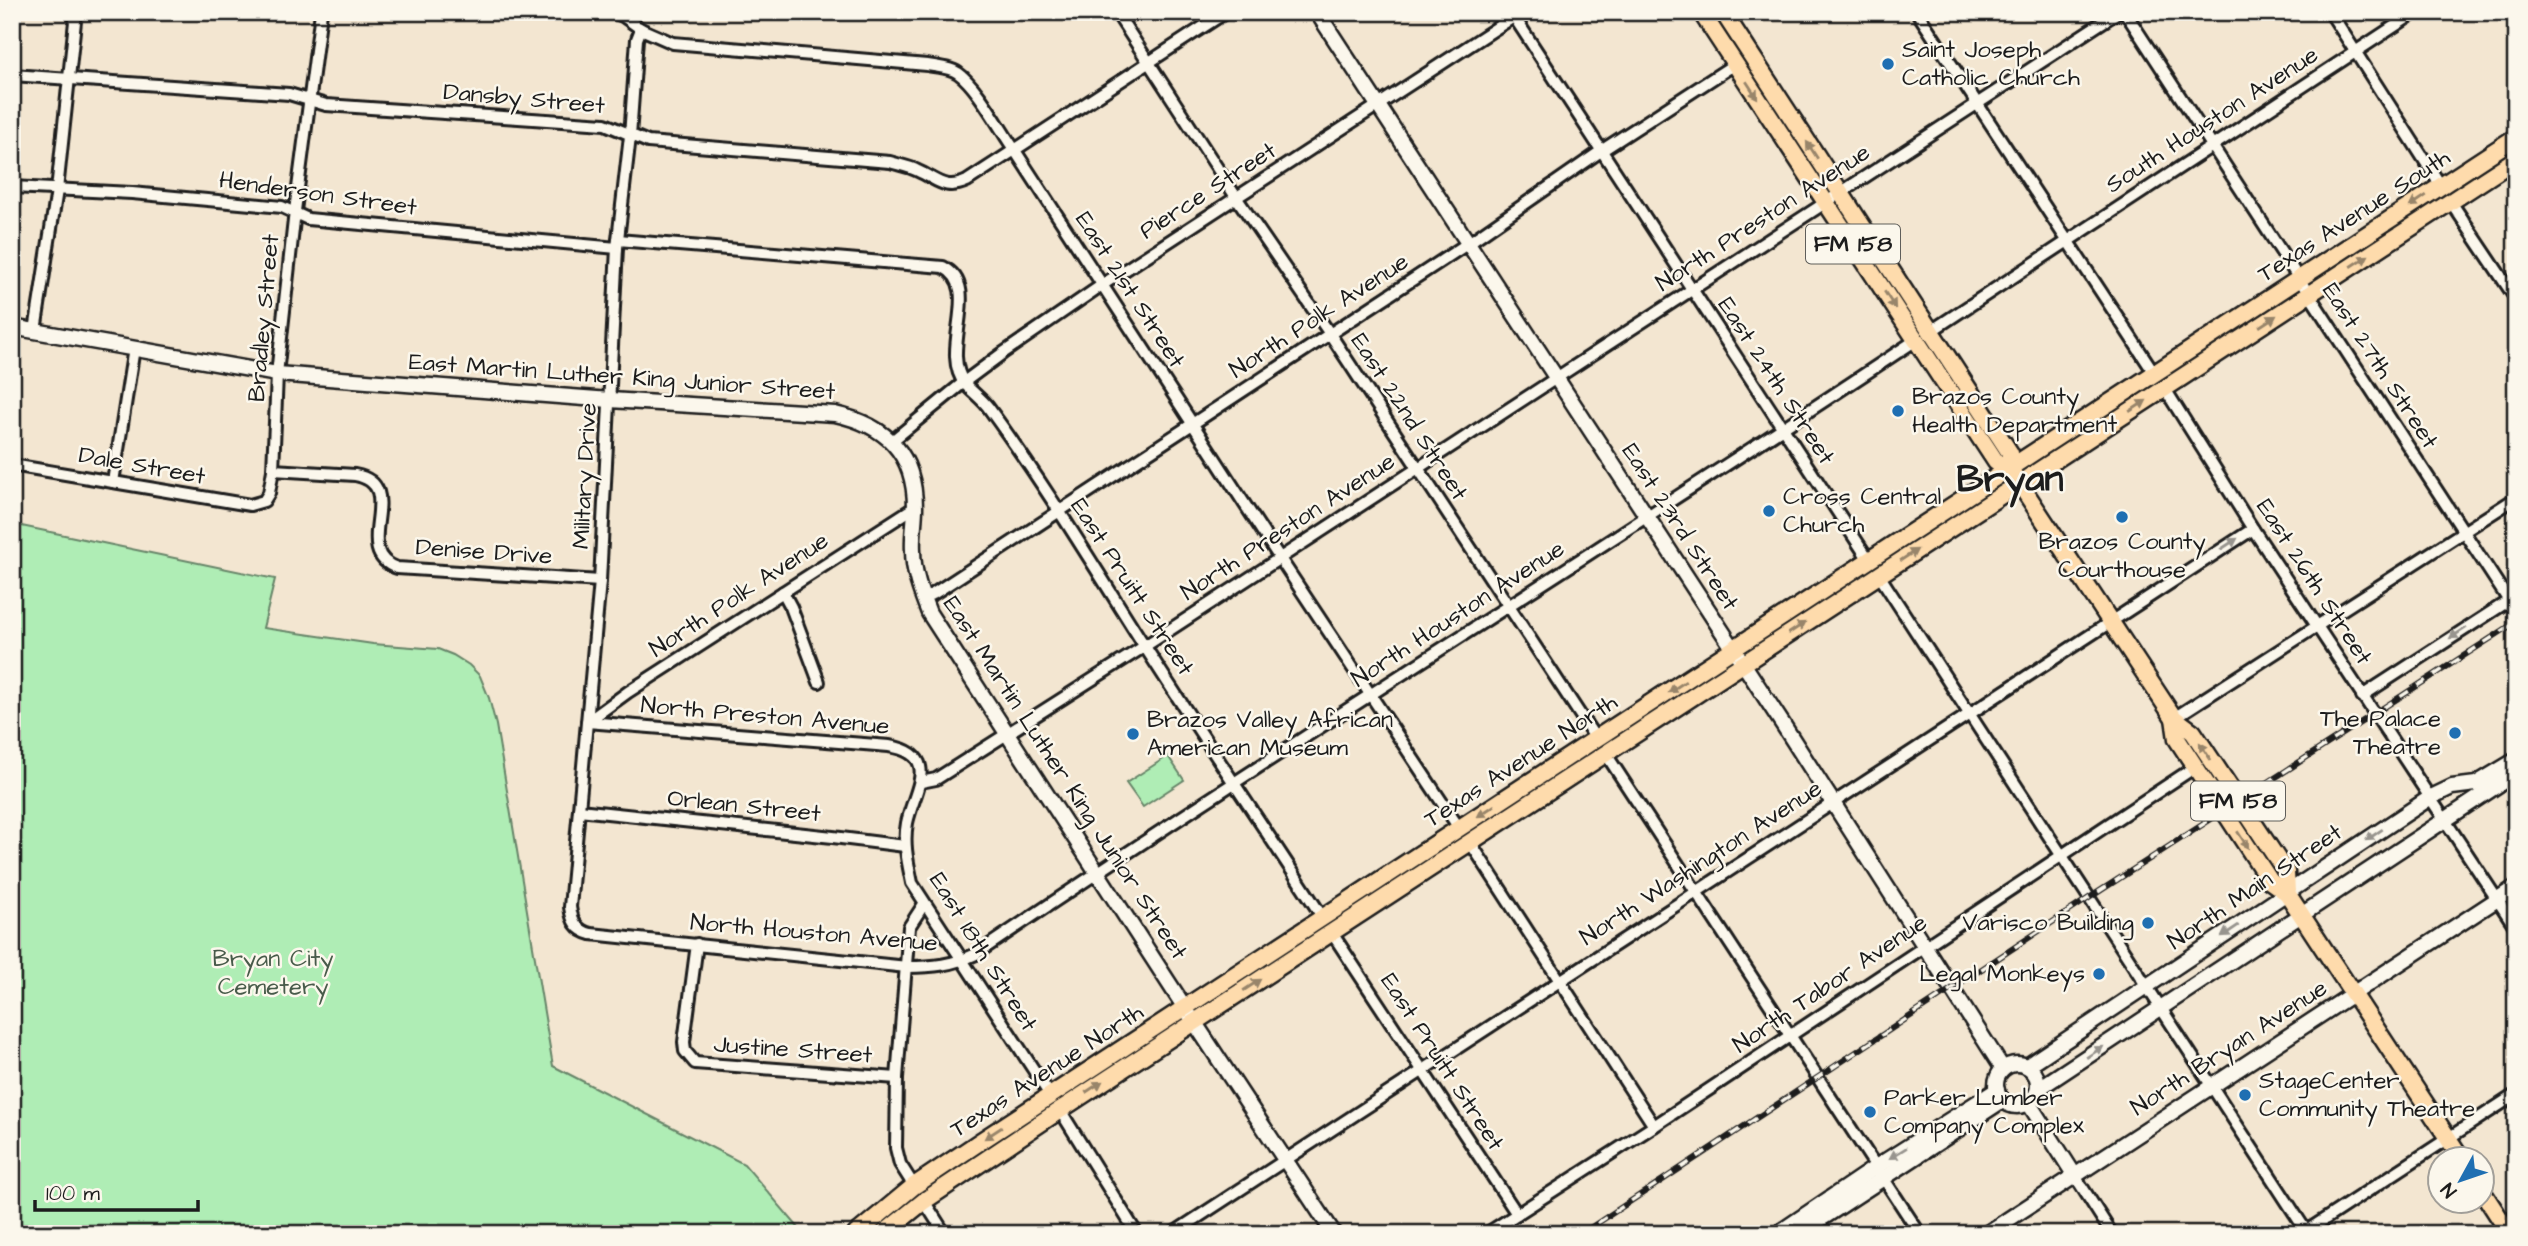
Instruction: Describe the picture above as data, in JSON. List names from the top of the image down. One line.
{"streets":{"main road":["Texas Avenue South","FM 158","Texas Avenue North"],"street":["Dansby Street","South Houston Avenue","Pierce Street","Henderson Street","North Preston Avenue","East 21st Street","North Polk Avenue","Bradley Street","East 27th Street","East Martin Luther King Junior Street","East 24th Street","East 22nd Street","Dale Street","Military Drive","East 23rd Street","Denise Drive","East 26th Street","East Pruitt Street","North Houston Avenue","Orlean Street","North Washington Avenue","North Main Street","East 18th Street","North Tabor Avenue","North Bryan Avenue","Justine Street"]},"crossings":[["Dansby Street","East 21st Street"],["Dansby Street","Bradley Street"],["Dansby Street","Military Drive"],["South Houston Avenue","East 27th Street"],["Pierce Street","Henderson Street"],["Pierce Street","East 21st Street"],["Pierce Street","East Martin Luther King Junior Street"],["Pierce Street","East 24th Street"],["Pierce Street","East 22nd Street"],["Pierce Street","East 23rd Street"],["Pierce Street","East Pruitt Street"],["Henderson Street","Bradley Street"],["Henderson Street","Military Drive"],["Henderson Street","East Pruitt Street"],["Texas Avenue South","East 27th Street"],["Texas Avenue South","Texas Avenue North"],["North Preston Avenue","FM 158"],["North Preston Avenue","East 21st Street"],["North Preston Avenue","North Polk Avenue"],["North Preston Avenue","East Martin Luther King Junior Street"],["North Preston Avenue","East 24th Street"],["North Preston Avenue","East 22nd Street"],["North Preston Avenue","Military Drive"],["North Preston Avenue","East 23rd Street"],["North Preston Avenue","East Pruitt Street"],["North Preston Avenue","East 18th Street"],["FM 158","North Polk Avenue"],["FM 158","North Houston Avenue"],["FM 158","Texas Avenue North"],["FM 158","North Washington Avenue"],["FM 158","North Main Street"],["FM 158","North Tabor Avenue"],["FM 158","North Bryan Avenue"],["East 21st Street","North Polk Avenue"],["East 21st Street","Military Drive"],["East 21st Street","North Houston Avenue"],["East 21st Street","Texas Avenue North"],["North Polk Avenue","East Martin Luther King Junior Street"],["North Polk Avenue","East 24th Street"],["North Polk Avenue","East 22nd Street"],["North Polk Avenue","Military Drive"],["North Polk Avenue","East 23rd Street"],["North Polk Avenue","East Pruitt Street"],["Bradley Street","East Martin Luther King Junior Street"],["Bradley Street","Dale Street"],["Bradley Street","Denise Drive"],["East Martin Luther King Junior Street","Military Drive"],["East Martin Luther King Junior Street","North Houston Avenue"],["East Martin Luther King Junior Street","Texas Avenue North"],["East Martin Luther King Junior Street","North Washington Avenue"],["East 24th Street","North Houston Avenue"],["East 24th Street","Texas Avenue North"],["East 22nd Street","North Houston Avenue"],["East 22nd Street","Texas Avenue North"],["Military Drive","Denise Drive"],["Military Drive","North Houston Avenue"],["Military Drive","Orlean Street"],["East 23rd Street","North Houston Avenue"],["East 23rd Street","Texas Avenue North"],["East 23rd Street","North Washington Avenue"],["East 23rd Street","North Main Street"],["East 23rd Street","North Tabor Avenue"],["East 26th Street","Texas Avenue North"],["East 26th Street","North Washington Avenue"],["East 26th Street","North Main Street"],["East 26th Street","North Bryan Avenue"],["East Pruitt Street","North Houston Avenue"],["East Pruitt Street","Texas Avenue North"],["East Pruitt Street","North Washington Avenue"],["East Pruitt Street","North Tabor Avenue"],["North Houston Avenue","East 18th Street"],["North Houston Avenue","Justine Street"],["Texas Avenue North","East 18th Street"],["Orlean Street","East 18th Street"]],"districts":["Bryan"],"parks":["Bryan City Cemetery"],"places":["Saint Joseph Catholic Church","Brazos County Health Department","Cross Central Church","Brazos County Courthouse","The Palace Theatre","Brazos Valley African American Museum","Varisco Building","Legal Monkeys","StageCenter Community Theatre","Parker Lumber Company Complex"],"scale_bar":"100 m","north":"bottom left"}
